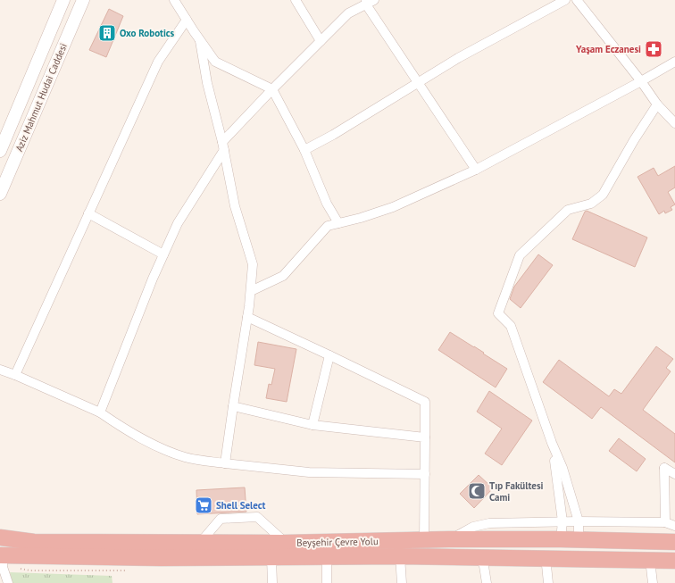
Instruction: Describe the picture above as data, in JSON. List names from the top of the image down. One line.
{"streets":{"highway":["Beyşehir Çevre Yolu"],"street":["Aziz Mahmut Hudai Caddesi"]},"places":{"building":["Oxo Robotics"],"pharmacy":["Yaşam Eczanesi"],"mosque":["Tıp Fakültesi Cami"],"supermarket":["Shell Select"]}}
